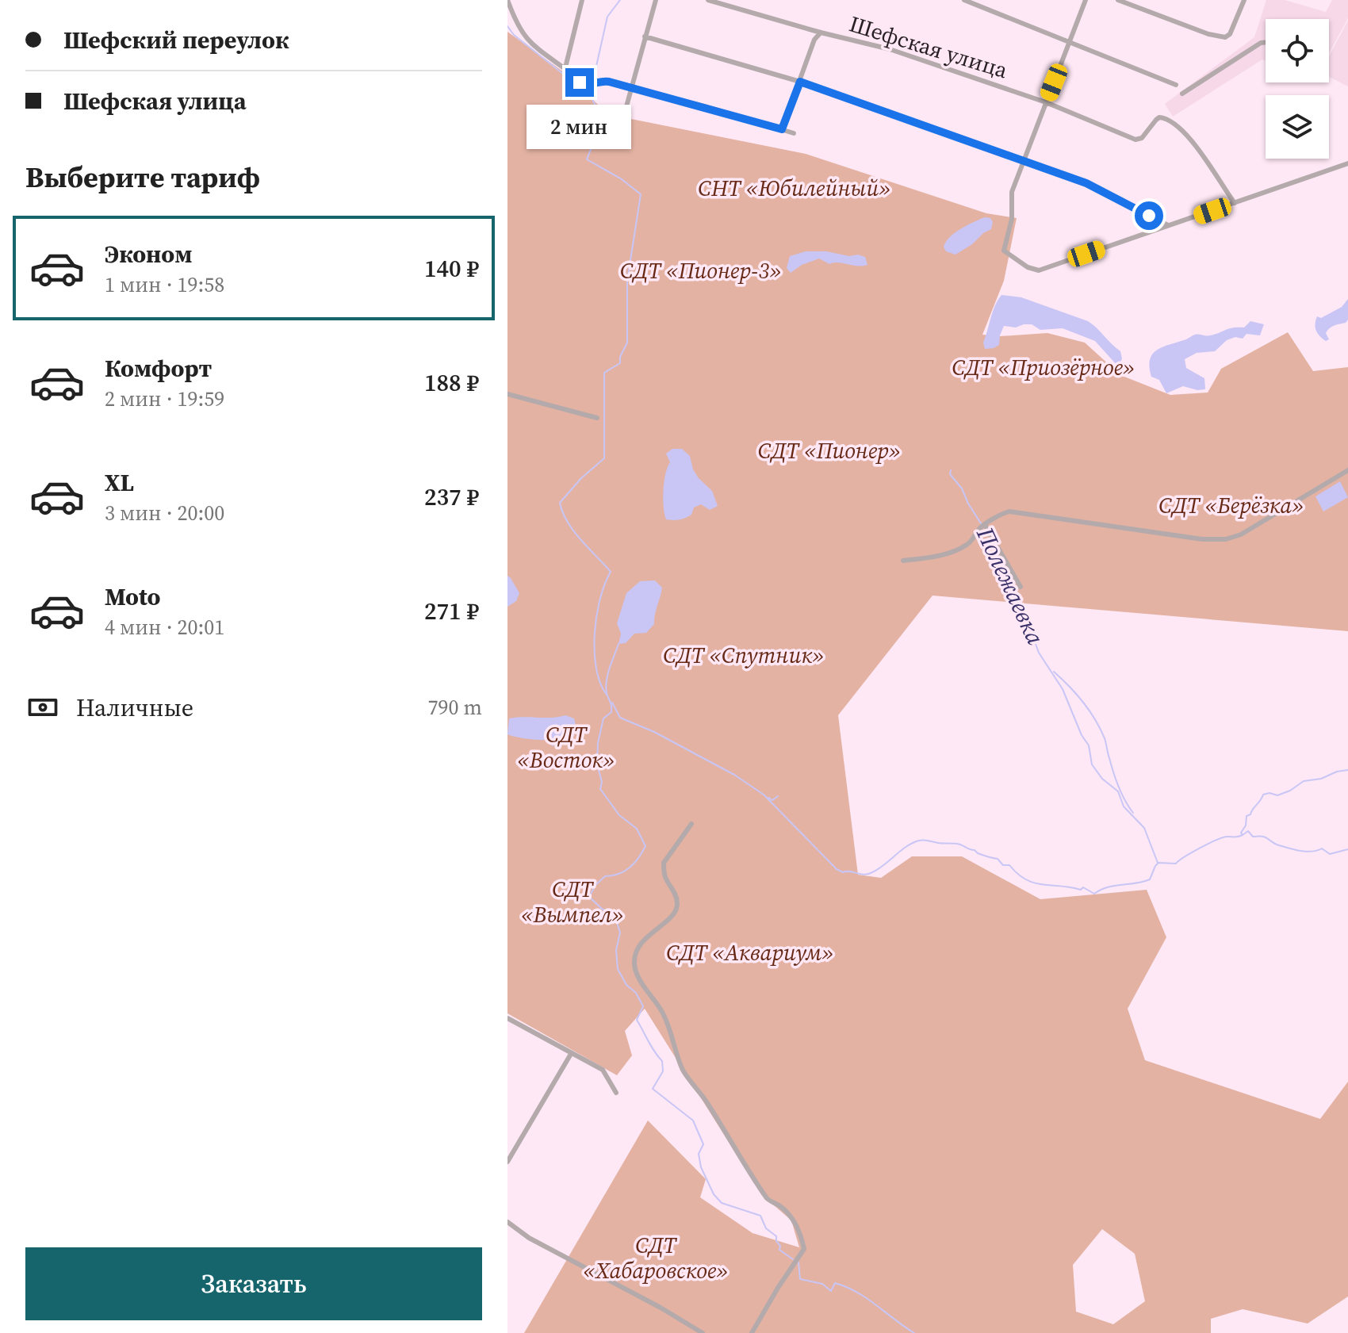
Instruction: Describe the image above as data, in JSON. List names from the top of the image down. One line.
{"streets":{"street":["Шефская улица"]},"water":["Полежаевка"],"parks":["СНТ «Юбилейный»","СДТ «Пионер-3»","СДТ «Приозёрное»","СДТ «Пионер»","СДТ «Берёзка»","СДТ «Спутник»","СДТ «Восток»","СДТ «Вымпел»","СДТ «Аквариум»","СДТ «Хабаровское»"],"page":{"banner":["Шефский переулок","Шефская улица"],"bubble":"2 мин","heading":"Выберите тариф","list":[{"name":"Эконом","note":"1 мин · 19:58","value":"140 ₽"},{"name":"Комфорт","note":"2 мин · 19:59","value":"188 ₽"},{"name":"XL","note":"3 мин · 20:00","value":"237 ₽"},{"name":"Moto","note":"4 мин · 20:01","value":"271 ₽"}],"pay":["Наличные","790 m"],"buttons":"Заказать"}}
